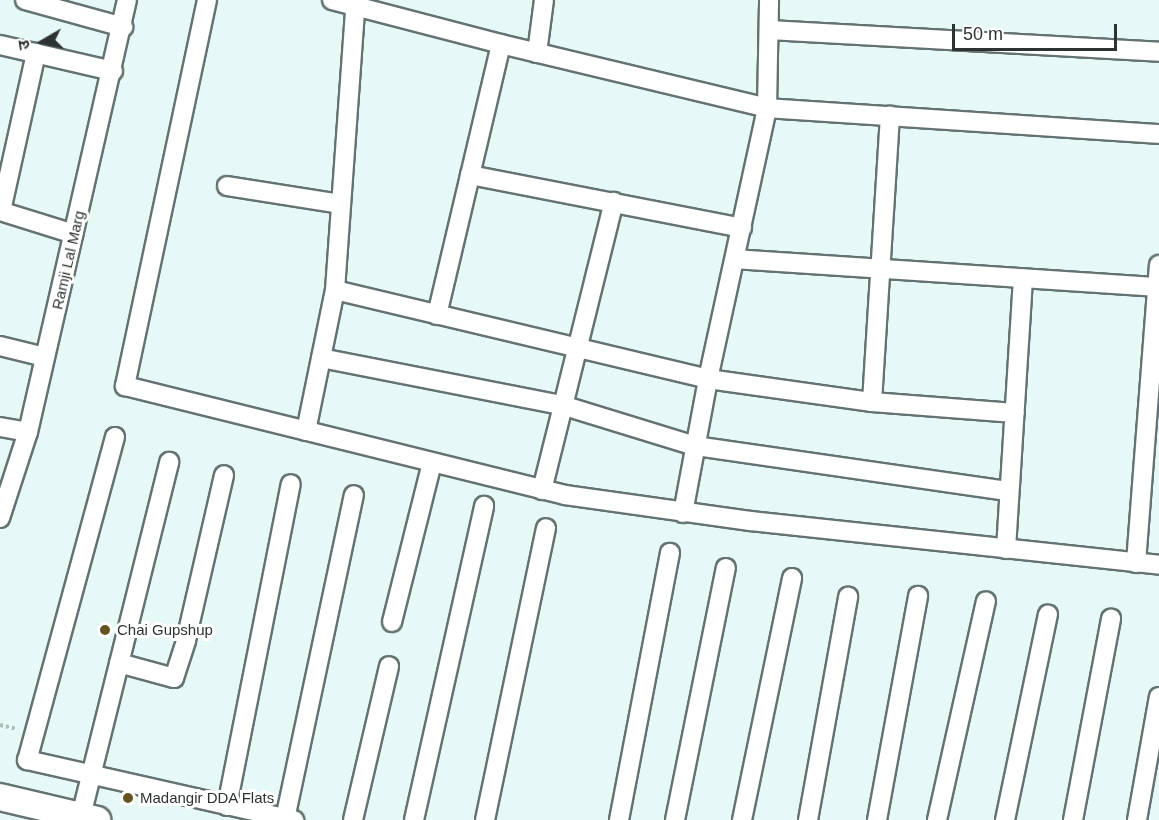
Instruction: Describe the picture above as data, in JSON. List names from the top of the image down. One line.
{"streets":{"street":["Ramji Lal Marg"]},"places":["Chai Gupshup","Madangir DDA Flats"],"scale_bar":"50 m","north":"left"}
